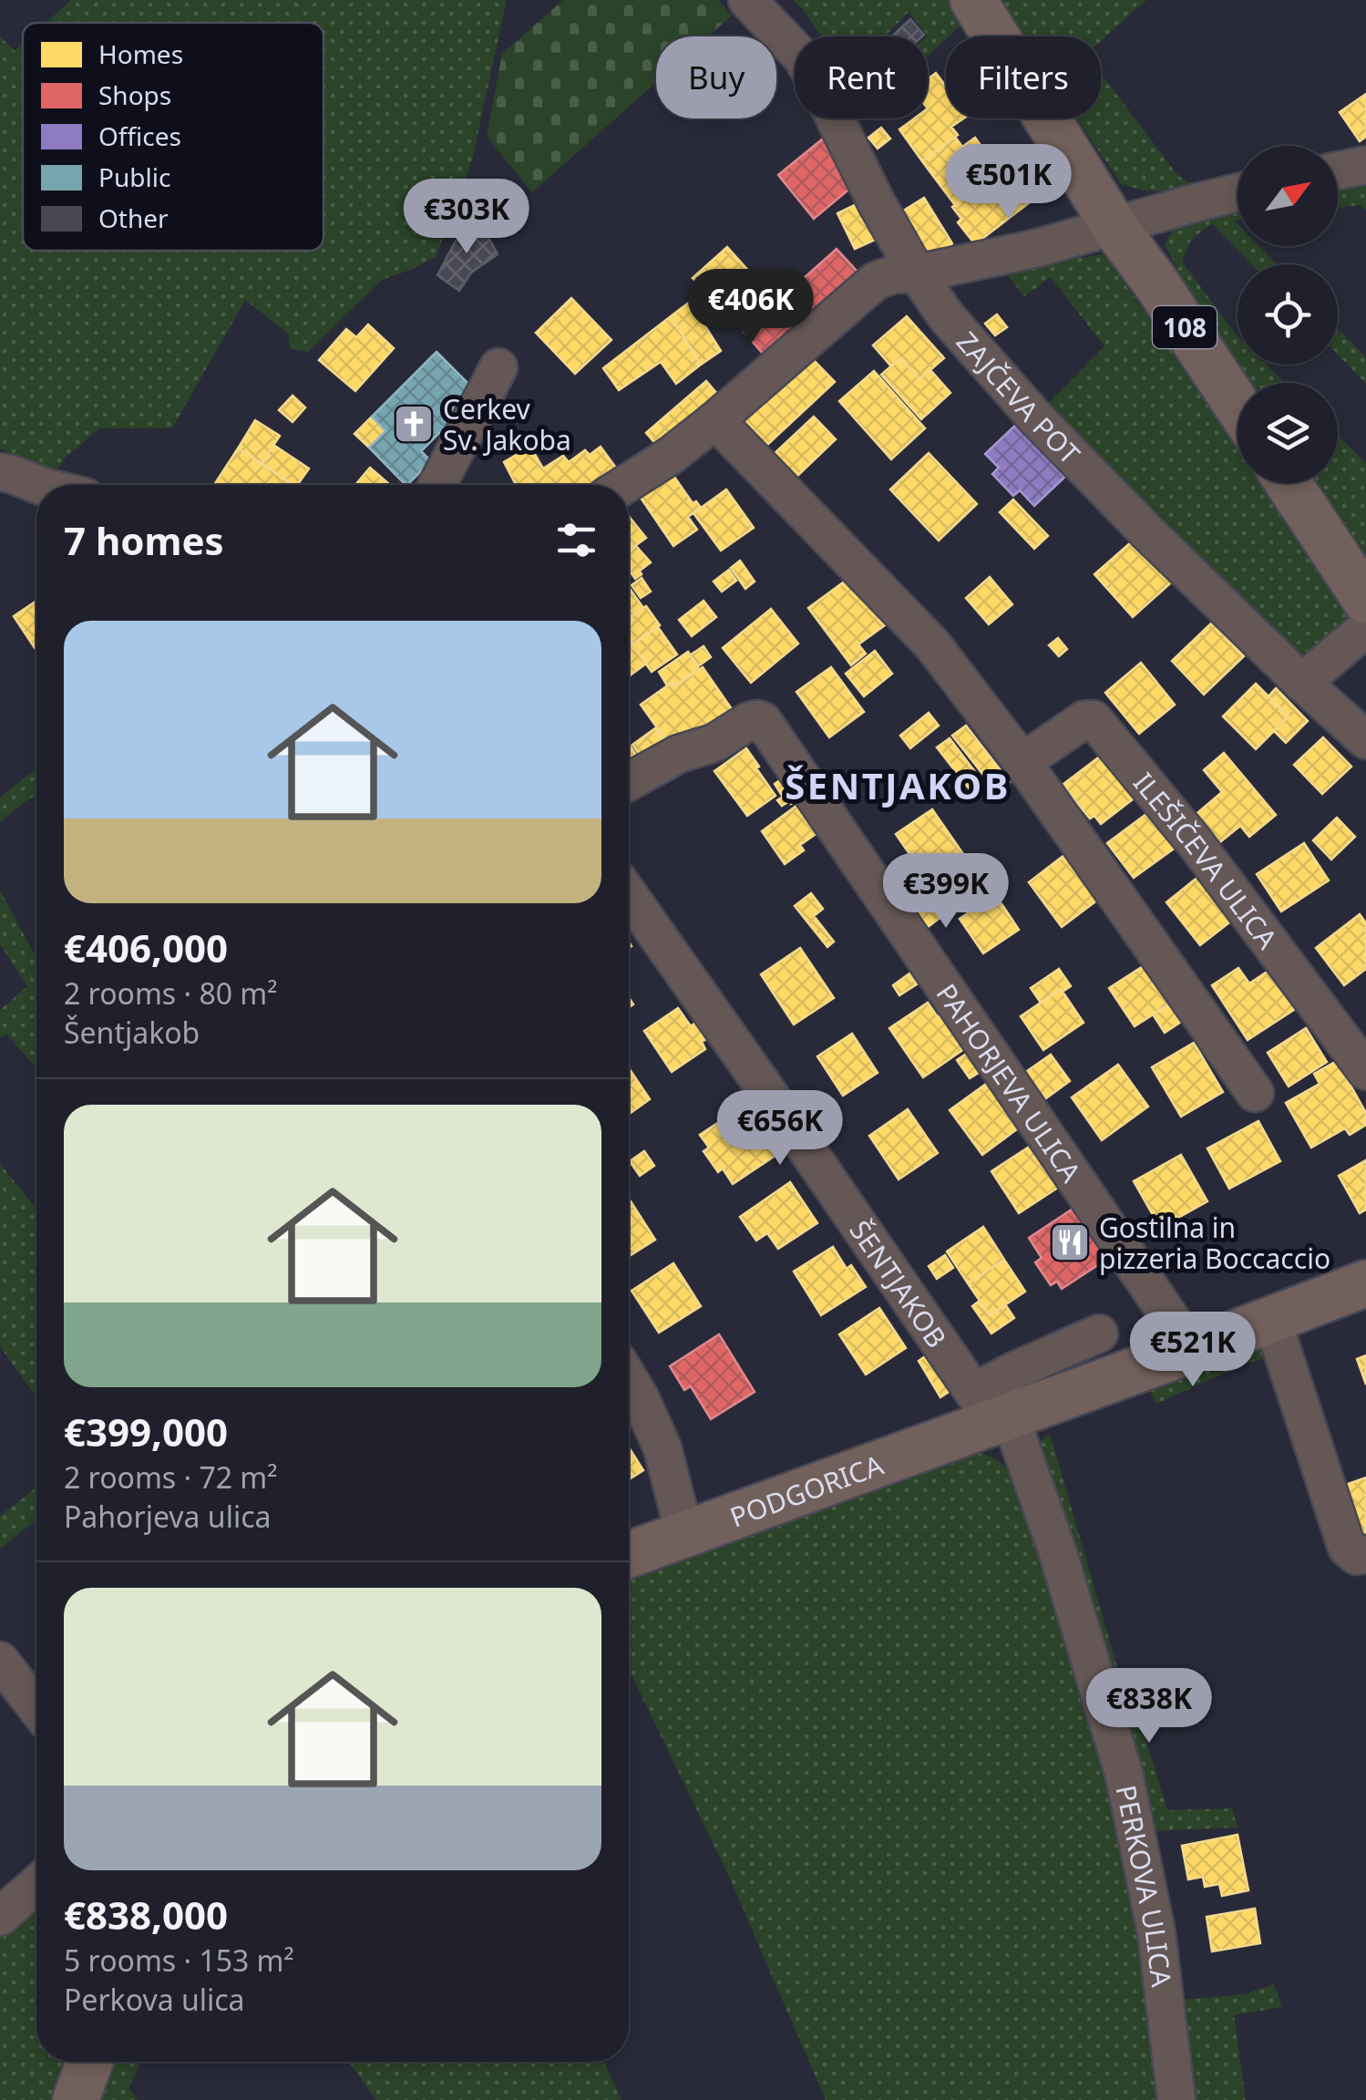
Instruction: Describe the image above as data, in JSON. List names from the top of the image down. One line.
{"streets":{"main road":["108","PODGORICA"],"street":["ZAJČEVA POT","ILEŠIČEVA ULICA","PAHORJEVA ULICA","ŠENTJAKOB","PERKOVA ULICA"]},"crossings":[["PAHORJEVA ULICA","PODGORICA"],["ŠENTJAKOB","PODGORICA"],["ŠENTJAKOB","PERKOVA ULICA"],["PODGORICA","PERKOVA ULICA"]],"districts":["ŠENTJAKOB"],"places":{"church":["Cerkev Sv. Jakoba"],"restaurant":["Gostilna in pizzeria Boccaccio"]},"legend":["Homes","Shops","Offices","Public","Other"],"north":"top right","page":{"chip":["Buy","Rent","Filters"],"price":["€501K","€303K","€406K","€399K","€656K","€521K","€838K"],"heading":"7 homes","list":[{"name":"€406,000","note":"2 rooms · 80 m² · Šentjakob"},{"name":"€399,000","note":"2 rooms · 72 m² · Pahorjeva ulica"},{"name":"€838,000","note":"5 rooms · 153 m² · Perkova ulica"}]}}
